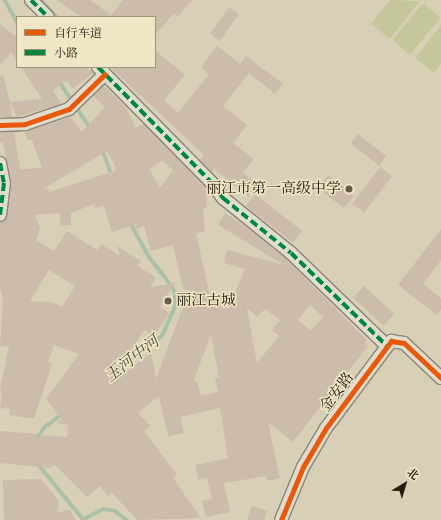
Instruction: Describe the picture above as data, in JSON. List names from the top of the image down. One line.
{"streets":{"street":["金安路"]},"water":["玉河中河"],"places":["丽江市第一高级中学","丽江古城"],"legend":["自行车道","小路"],"north":"top right"}
